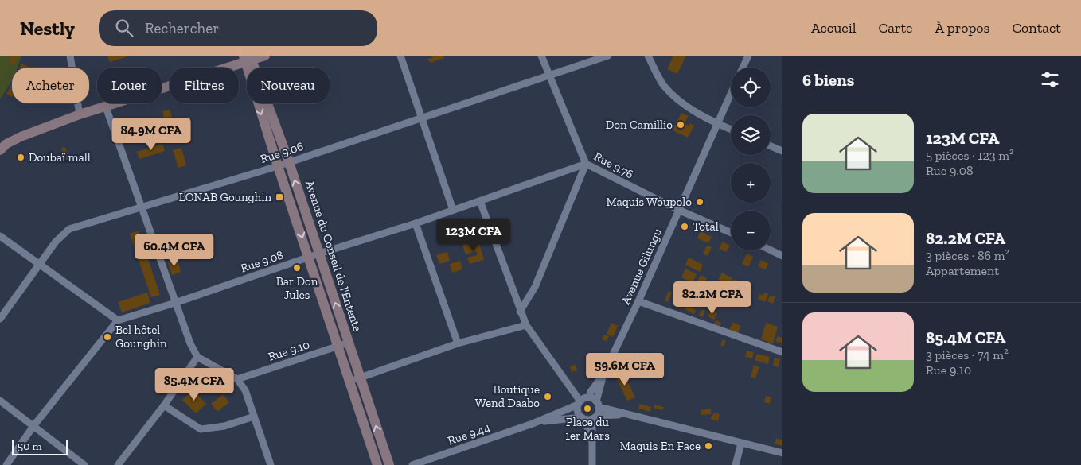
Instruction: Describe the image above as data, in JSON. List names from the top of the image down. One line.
{"streets":{"street":["Rue 9.06","Rue 9.76","Avenue du Conseil de l'Entente","Rue 9.08","Avenue Gilungu","Rue 9.10","Rue 9.44"]},"crossings":[["Rue 9.06","Rue 9.76"],["Rue 9.06","Avenue du Conseil de l'Entente"],["Rue 9.76","Rue 9.08"],["Rue 9.76","Avenue Gilungu"],["Avenue du Conseil de l'Entente","Rue 9.08"],["Avenue du Conseil de l'Entente","Rue 9.10"]],"places":{"other":["Don Camillio","Doubaï mall","Maquis Woupolo","Total","Bar Don Jules","Bel hôtel Gounghin","Boutique Wend Daabo","Place du 1er Mars","Maquis En Face"],"transit":["LONAB Gounghin"]},"scale_bar":"50 m","page":{"header":"Nestly","search":"Rechercher","nav":["Accueil","Carte","À propos","Contact"],"heading":"6 biens","map_buttons":["+","−"],"chip":["Acheter","Louer","Filtres","Nouveau"],"list":[{"name":"123M CFA","note":"5 pièces · 123 m² · Rue 9.08"},{"name":"82.2M CFA","note":"3 pièces · 86 m² · Appartement"},{"name":"85.4M CFA","note":"3 pièces · 74 m² · Rue 9.10"}],"price":["84.9M CFA","123M CFA","60.4M CFA","82.2M CFA","59.6M CFA","85.4M CFA"],"scale":"50 m"}}
